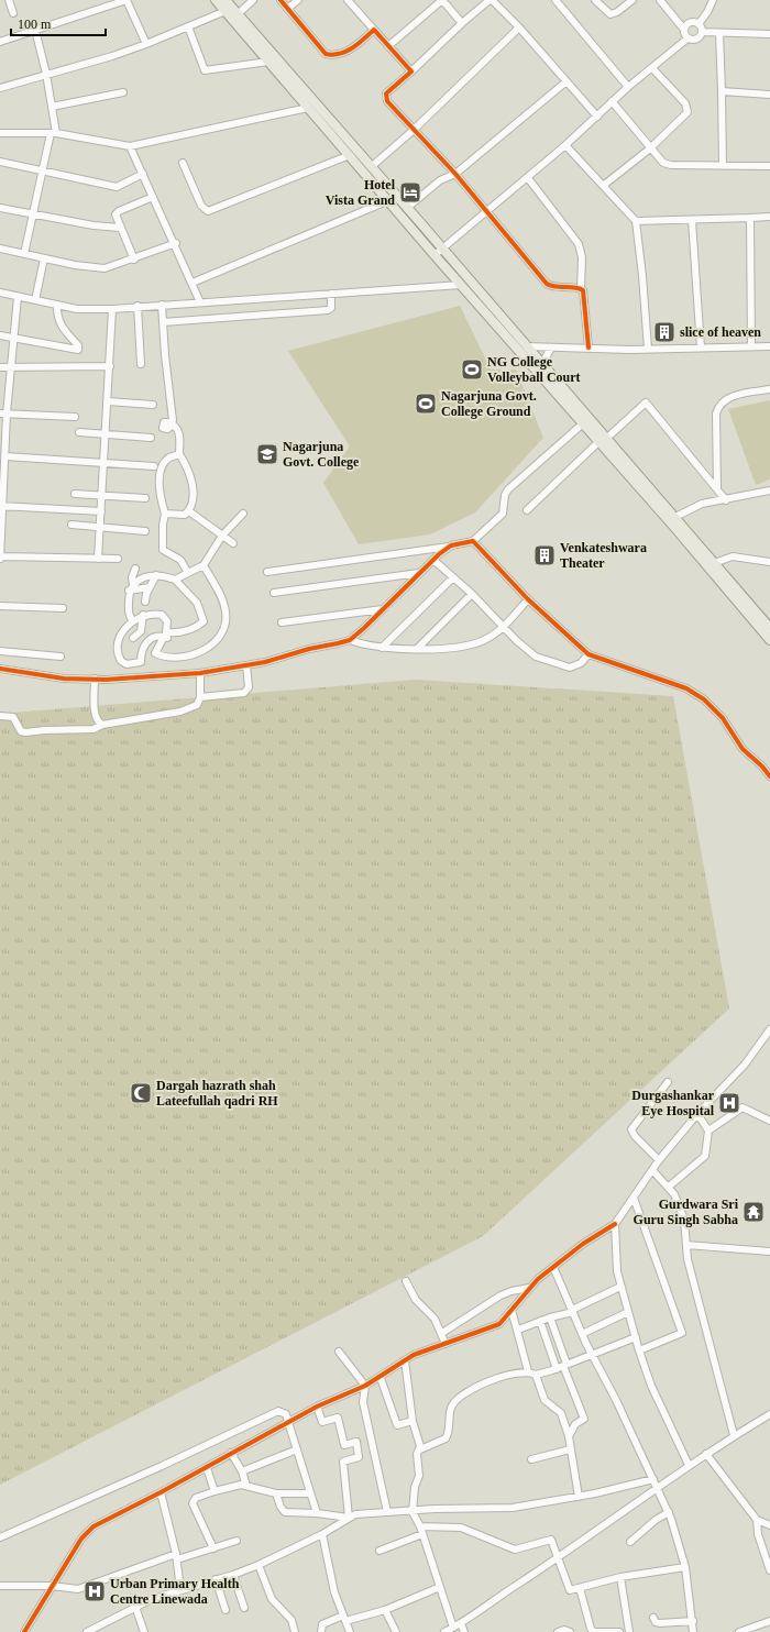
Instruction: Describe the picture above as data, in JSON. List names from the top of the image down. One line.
{"places":{"hotel":["Hotel Vista Grand"],"building":["slice of heaven","Venkateshwara Theater"],"sports":["NG College Volleyball Court","Nagarjuna Govt. College Ground"],"school or university":["Nagarjuna Govt. College"],"mosque":["Dargah hazrath shah Lateefullah qadri RH"],"hospital":["Durgashankar Eye Hospital","Urban Primary Health Centre Linewada"],"temple":["Gurdwara Sri Guru Singh Sabha"]},"scale_bar":"100 m"}
